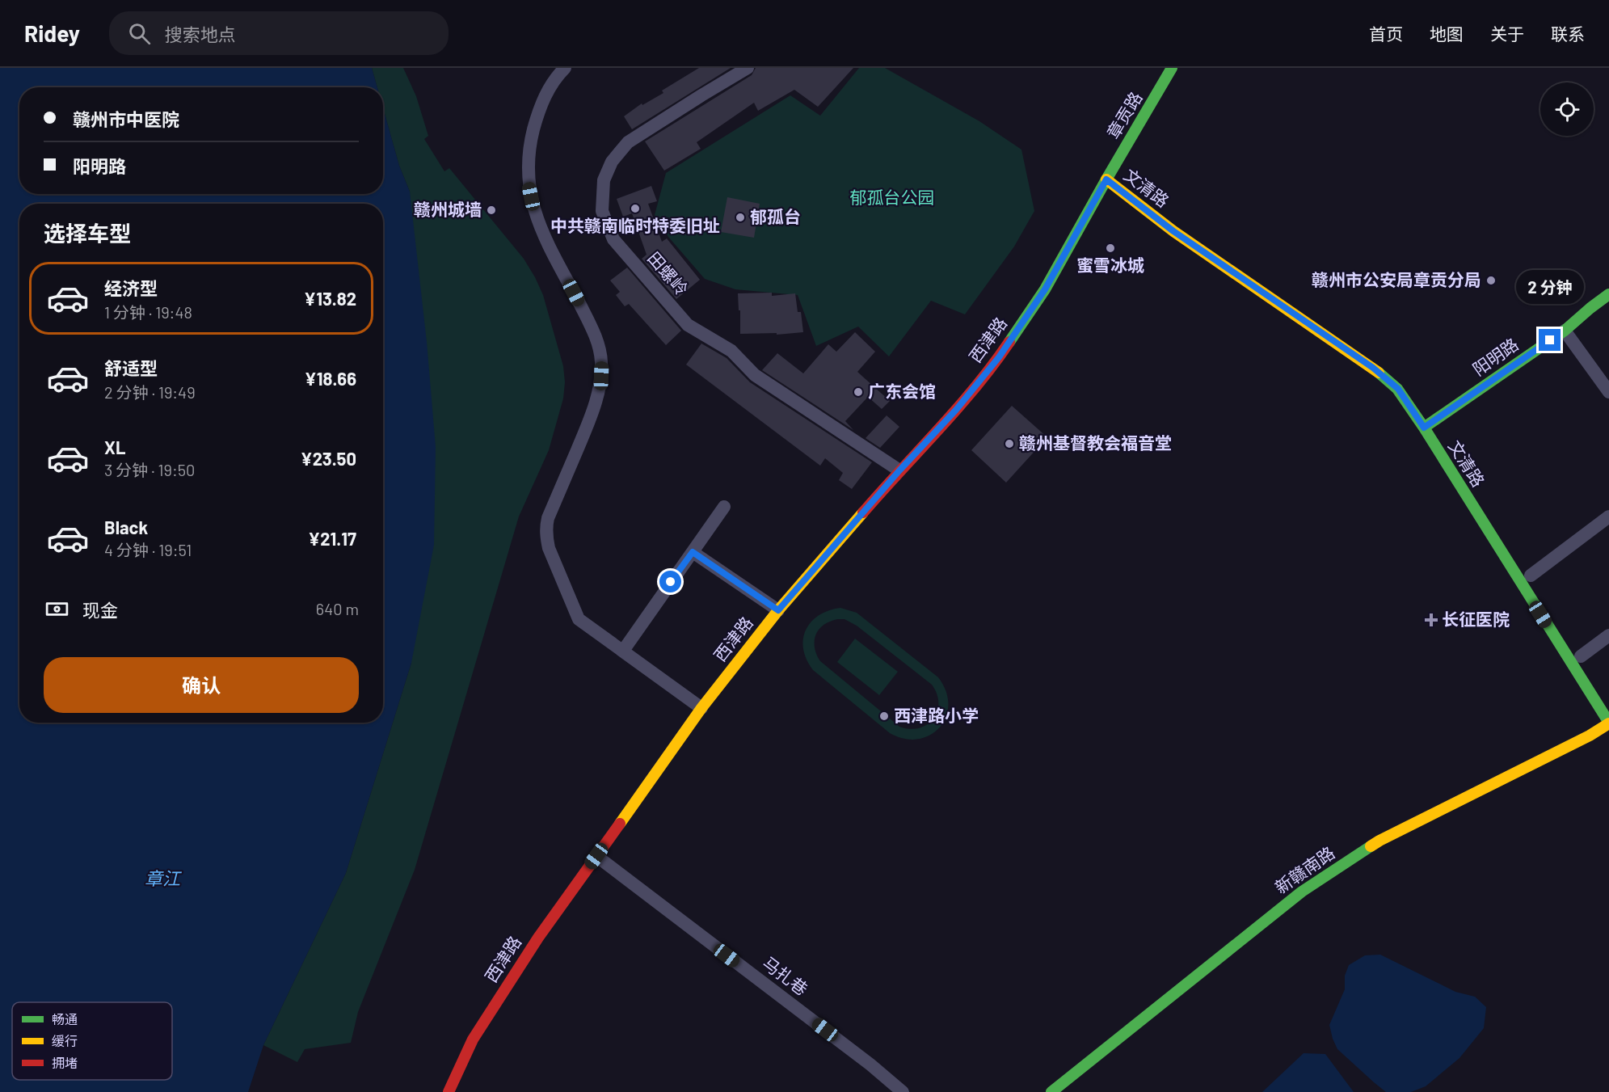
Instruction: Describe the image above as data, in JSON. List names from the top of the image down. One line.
{"streets":{"main road":["章贡路","文清路","西津路","阳明路","新赣南路"],"street":["田螺岭","马扎巷"]},"crossings":[["章贡路","文清路"],["章贡路","西津路"],["文清路","西津路"],["文清路","阳明路"],["文清路","新赣南路"],["田螺岭","西津路"],["西津路","马扎巷"]],"water":["章江"],"parks":["郁孤台公园"],"places":{"other":["中共赣南临时特委旧址","赣州城墙","郁孤台","蜜雪冰城","赣州市公安局章贡分局","广东会馆","赣州基督教会福音堂","西津路小学"],"health":["长征医院"]},"legend":["畅通","缓行","拥堵"],"page":{"header":"Ridey","search":"搜索地点","nav":["首页","地图","关于","联系"],"banner":["赣州市中医院","阳明路"],"heading":"选择车型","list":[{"name":"经济型","note":"1 分钟 · 19:48","value":"¥13.82"},{"name":"舒适型","note":"2 分钟 · 19:49","value":"¥18.66"},{"name":"XL","note":"3 分钟 · 19:50","value":"¥23.50"},{"name":"Black","note":"4 分钟 · 19:51","value":"¥21.17"}],"bubble":"2 分钟","pay":["现金","640 m"],"buttons":"确认"}}
